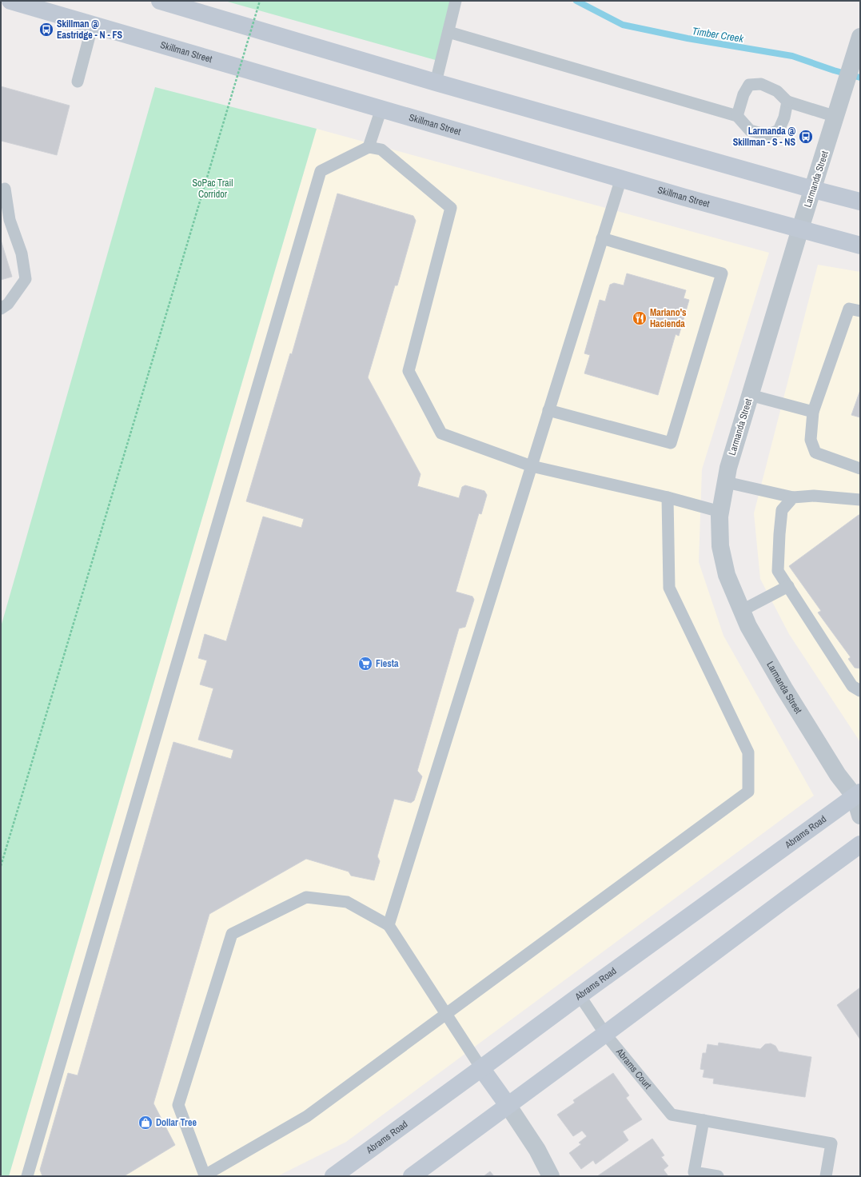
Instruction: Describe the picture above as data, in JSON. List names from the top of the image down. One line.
{"streets":{"main road":["Skillman Street","Abrams Road"],"street":["Larmanda Street"],"lane":["Abrams Court"]},"crossings":[["Skillman Street","Larmanda Street"],["Larmanda Street","Abrams Road"],["Abrams Road","Abrams Court"]],"water":["Timber Creek"],"parks":["SoPac Trail Corridor"],"places":{"bus stop":["Skillman @ Eastridge - N - FS","Larmanda @ Skillman - S - NS"],"restaurant":["Mariano's Hacienda"],"supermarket":["Fiesta"],"shop":["Dollar Tree"]}}
